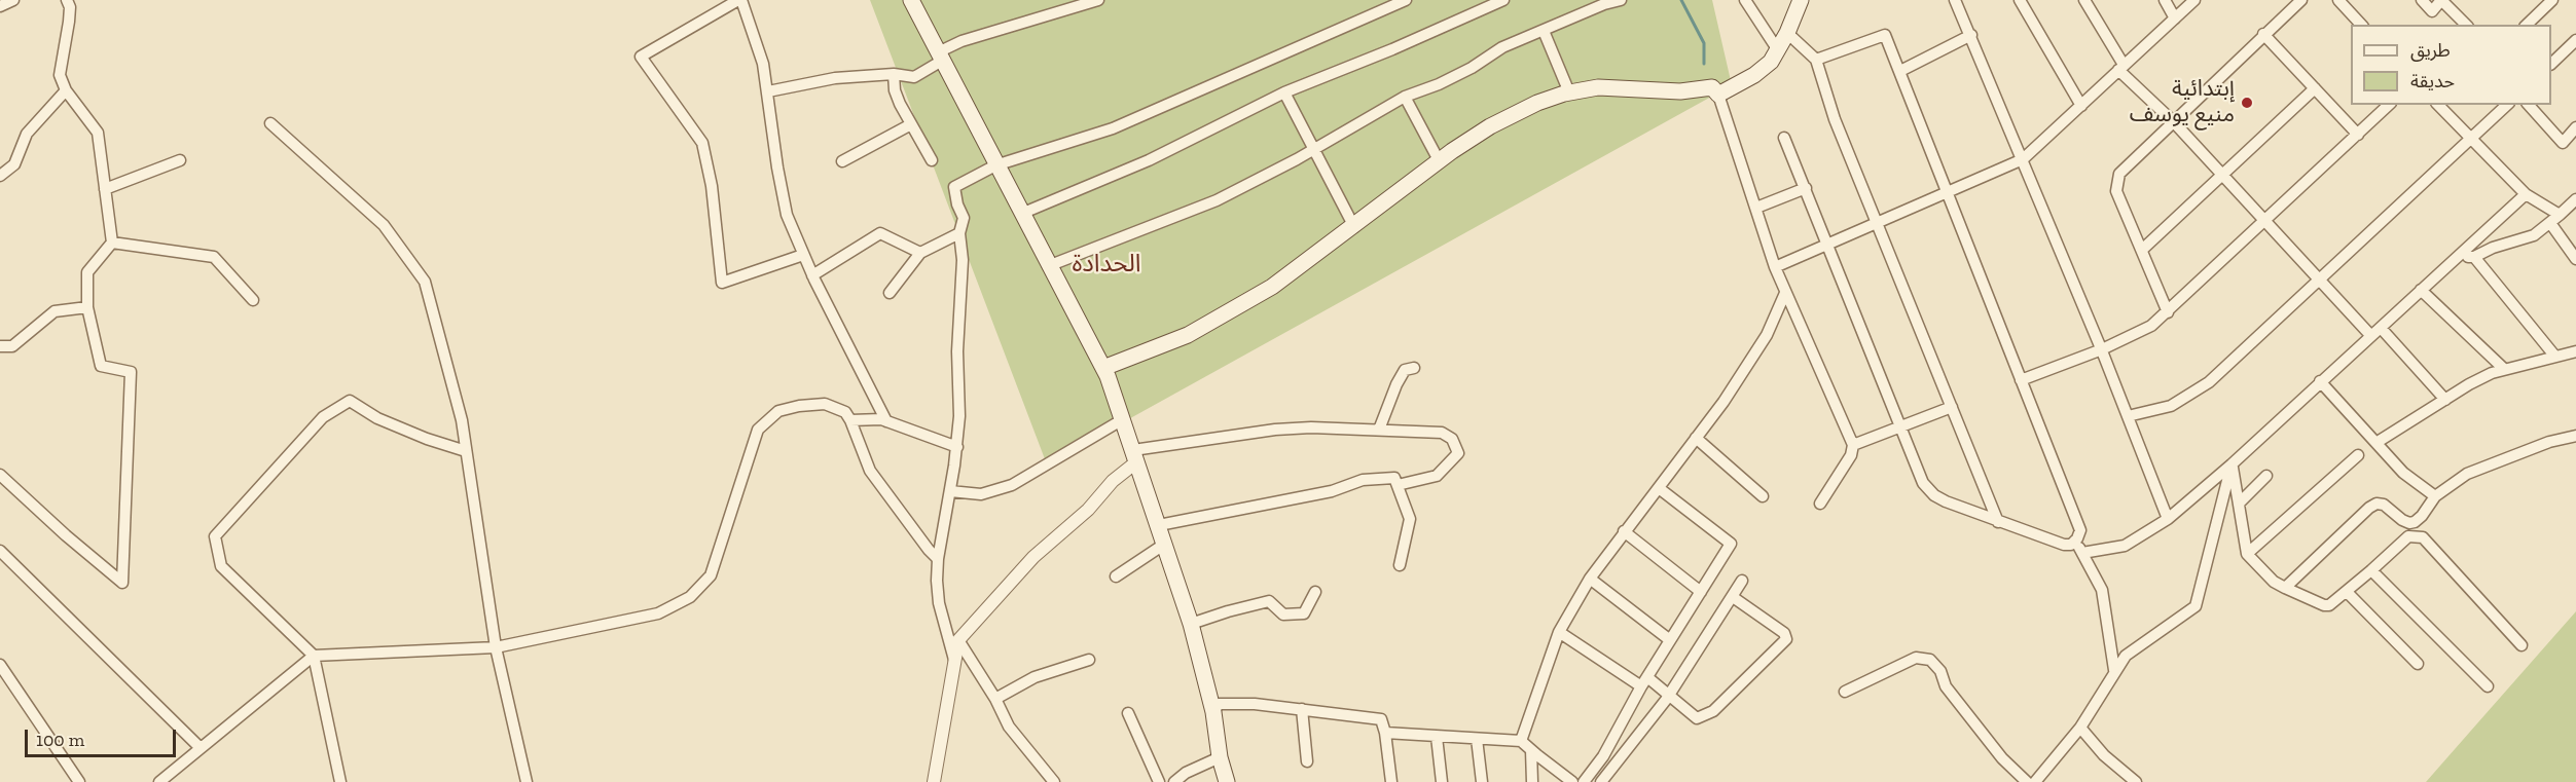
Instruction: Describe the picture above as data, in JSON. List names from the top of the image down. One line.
{"districts":["الحدادة"],"places":["إبتدائية منيع يوسف"],"legend":["طريق","حديقة"],"scale_bar":"100 m"}
